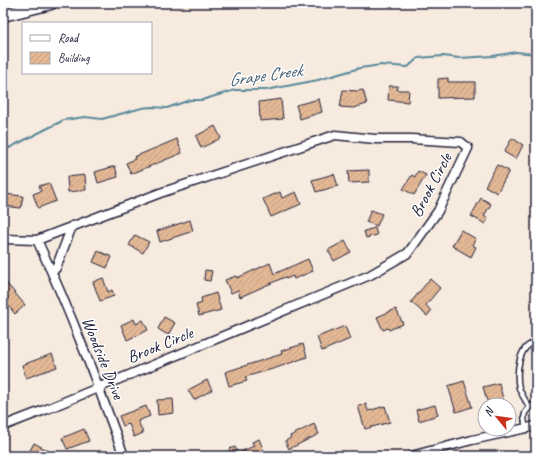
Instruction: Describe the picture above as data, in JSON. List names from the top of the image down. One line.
{"streets":{"street":["Brook Circle","Woodside Drive"]},"crossings":[["Brook Circle","Woodside Drive"]],"water":["Grape Creek"],"legend":["Road","Building"],"north":"top left"}
